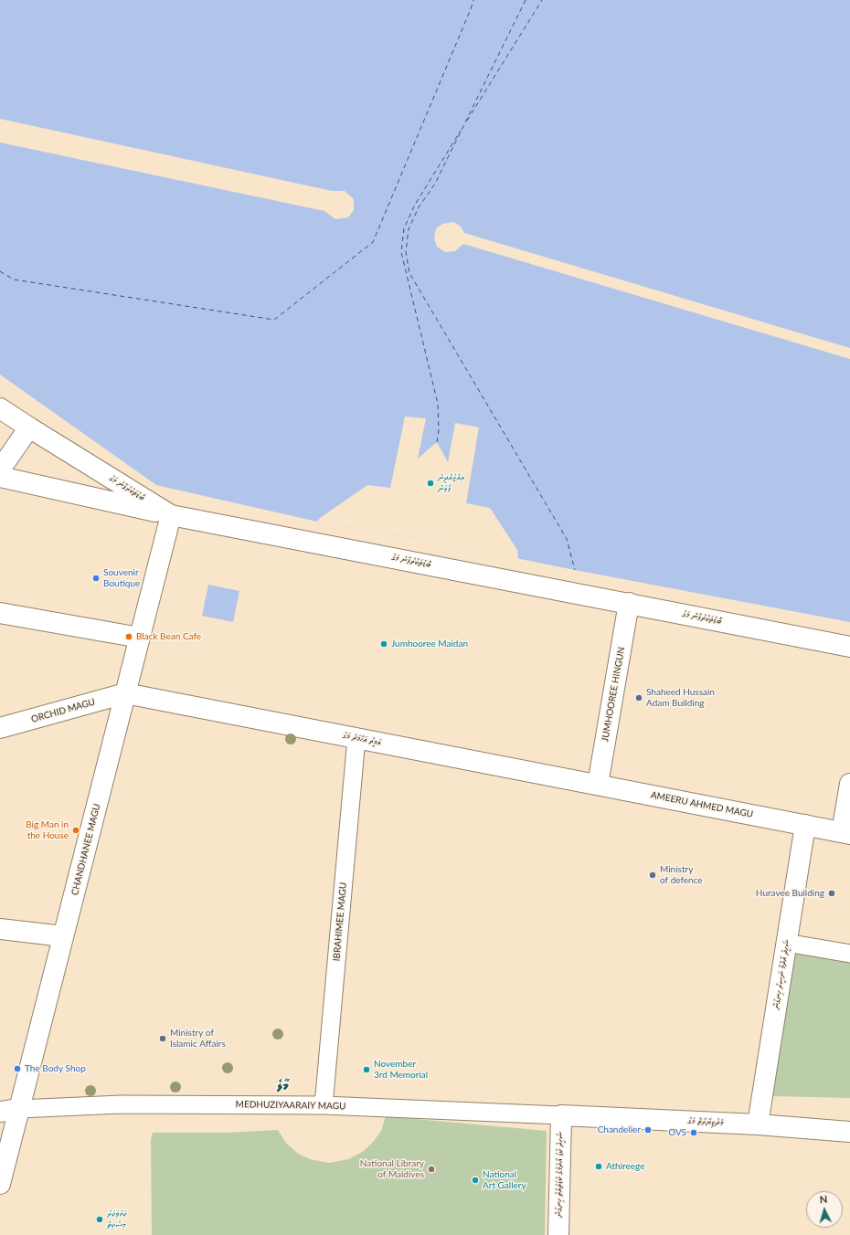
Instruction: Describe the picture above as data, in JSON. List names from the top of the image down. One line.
{"streets":{"street":["ބޮޑުތަކުރުފާނު މަގު","JUMHOOREE HINGUN","ORCHID MAGU","އަމީރު އަހްމަދު މަގު","AMEERU AHMED MAGU","CHANDHANEE MAGU","IBRAHIMEE MAGU","ޝަހީދު އާދާމް ނަސީރު ހިނގުން","MEDHUZIYAARAIY MAGU","މެދުޒިޔާރާތް މަގު","ޝަހީދު ކުޑަ އާދަމުގެ ކުޑަތުއްތު ހިނގުން"]},"crossings":[["ބޮޑުތަކުރުފާނު މަގު","JUMHOOREE HINGUN"],["ބޮޑުތަކުރުފާނު މަގު","CHANDHANEE MAGU"],["JUMHOOREE HINGUN","އަމީރު އަހްމަދު މަގު"],["JUMHOOREE HINGUN","AMEERU AHMED MAGU"],["ORCHID MAGU","އަމީރު އަހްމަދު މަގު"],["ORCHID MAGU","CHANDHANEE MAGU"],["އަމީރު އަހްމަދު މަގު","AMEERU AHMED MAGU"],["އަމީރު އަހްމަދު މަގު","CHANDHANEE MAGU"],["އަމީރު އަހްމަދު މަގު","IBRAHIMEE MAGU"],["AMEERU AHMED MAGU","ޝަހީދު އާދާމް ނަސީރު ހިނގުން"],["CHANDHANEE MAGU","MEDHUZIYAARAIY MAGU"],["IBRAHIMEE MAGU","MEDHUZIYAARAIY MAGU"],["ޝަހީދު އާދާމް ނަސީރު ހިނގުން","މެދުޒިޔާރާތް މަގު"],["MEDHUZIYAARAIY MAGU","މެދުޒިޔާރާތް މަގު"],["MEDHUZIYAARAIY MAGU","ޝަހީދު ކުޑަ އާދަމުގެ ކުޑަތުއްތު ހިނގުން"],["މެދުޒިޔާރާތް މަގު","ޝަހީދު ކުޑަ އާދަމުގެ ކުޑަތުއްތު ހިނގުން"]],"districts":["މާލެ"],"places":["އިއްޒުއްދީން ފާލަން","Souvenir Boutique","Black Bean Cafe","Jumhooree Maidan","Shaheed Hussain Adam Building","Big Man in the House","Ministry of defence","Huravee Building","Ministry of Islamic Affairs","The Body Shop","November 3rd Memorial","Chandelier","OVS","Athireege","National Library of Maldives","National Art Gallery","ކަޅުވަކަރު މިސްކިތް"],"north":"top"}
